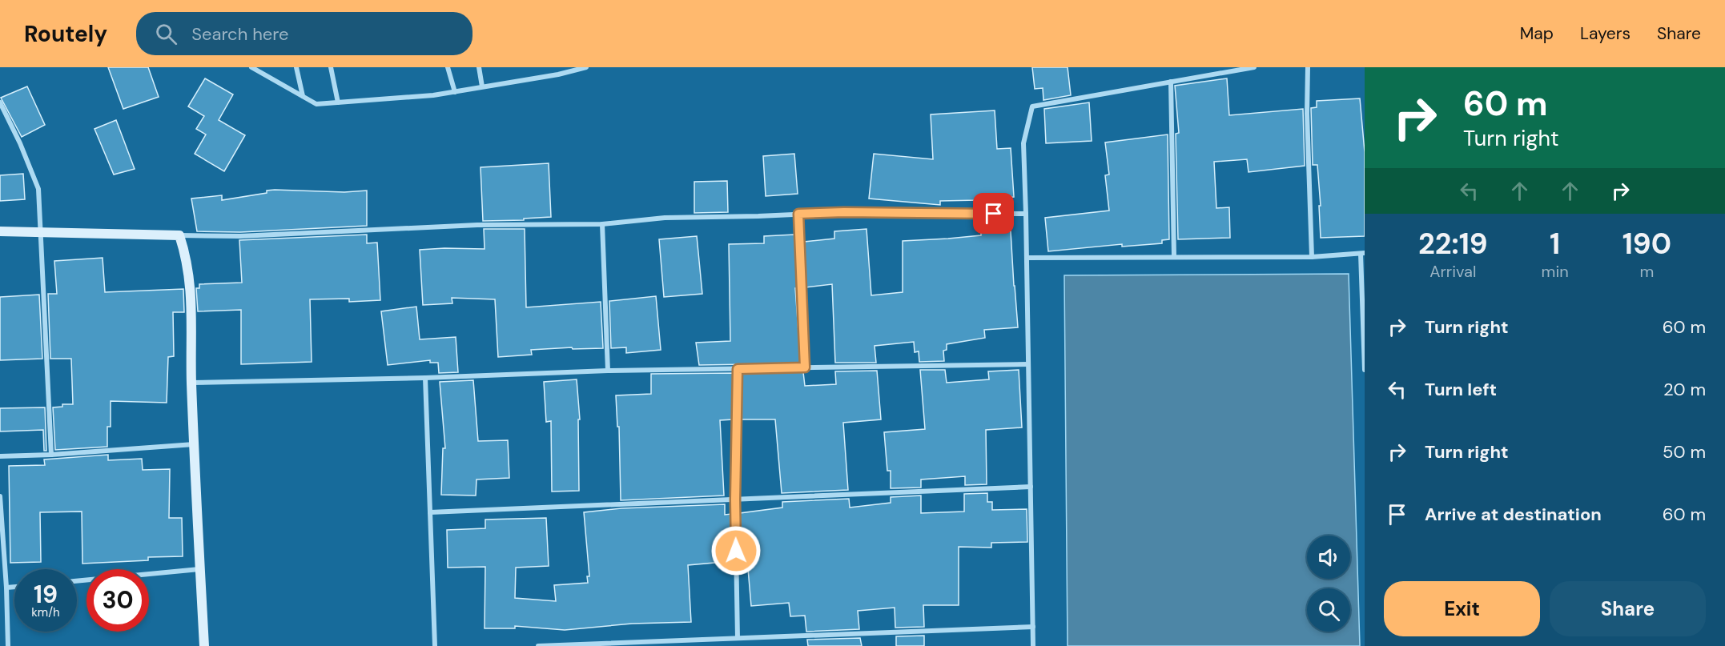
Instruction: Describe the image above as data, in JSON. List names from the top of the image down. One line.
{"page":{"header":"Routely","search":"Search here","nav":["Map","Layers","Share"],"turn":["60 m","Turn right"],"eta":["22:19","Arrival","1","min","190","m"],"list":[{"name":"Turn right","value":"60 m"},{"name":"Turn left","value":"20 m"},{"name":"Turn right","value":"50 m"},{"name":"Arrive at destination","value":"60 m"}],"speed":"19 km/h","limit":"30","buttons":["Exit","Share"]}}
